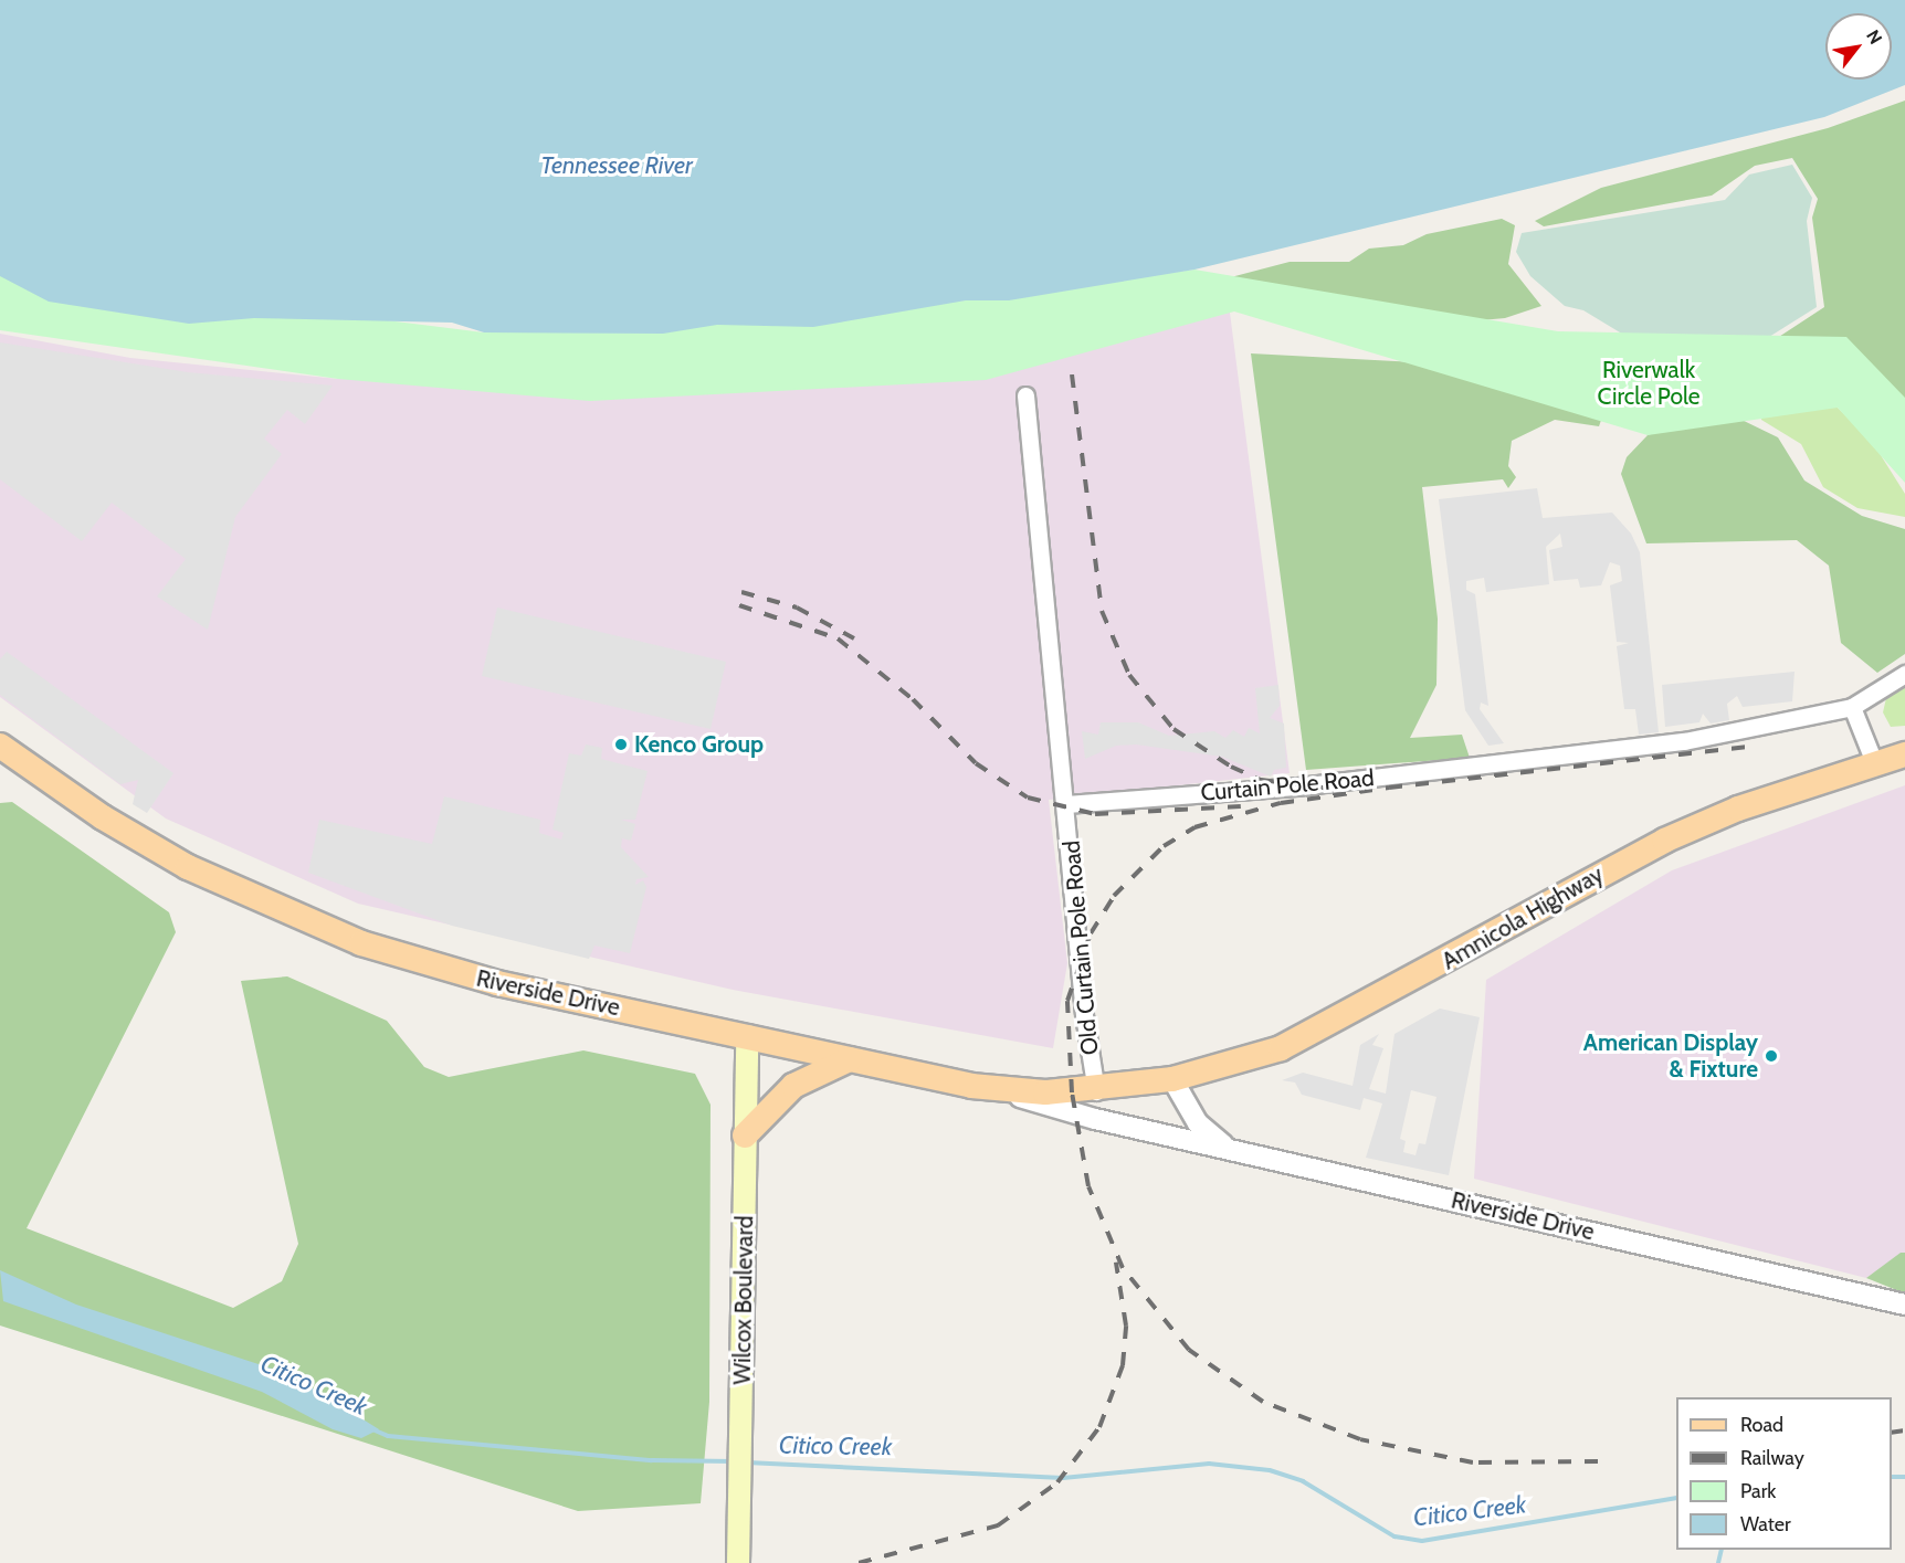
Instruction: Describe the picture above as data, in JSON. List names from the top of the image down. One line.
{"streets":{"main road":["Amnicola Highway","Riverside Drive","Wilcox Boulevard"],"street":["Curtain Pole Road","Old Curtain Pole Road"]},"crossings":[["Curtain Pole Road","Old Curtain Pole Road"],["Amnicola Highway","Riverside Drive"],["Old Curtain Pole Road","Riverside Drive"],["Riverside Drive","Wilcox Boulevard"]],"water":["Tennessee River","Citico Creek"],"parks":["Riverwalk Circle Pole"],"places":["Kenco Group","American Display & Fixture"],"legend":["Road","Railway","Park","Water"],"north":"top right"}
